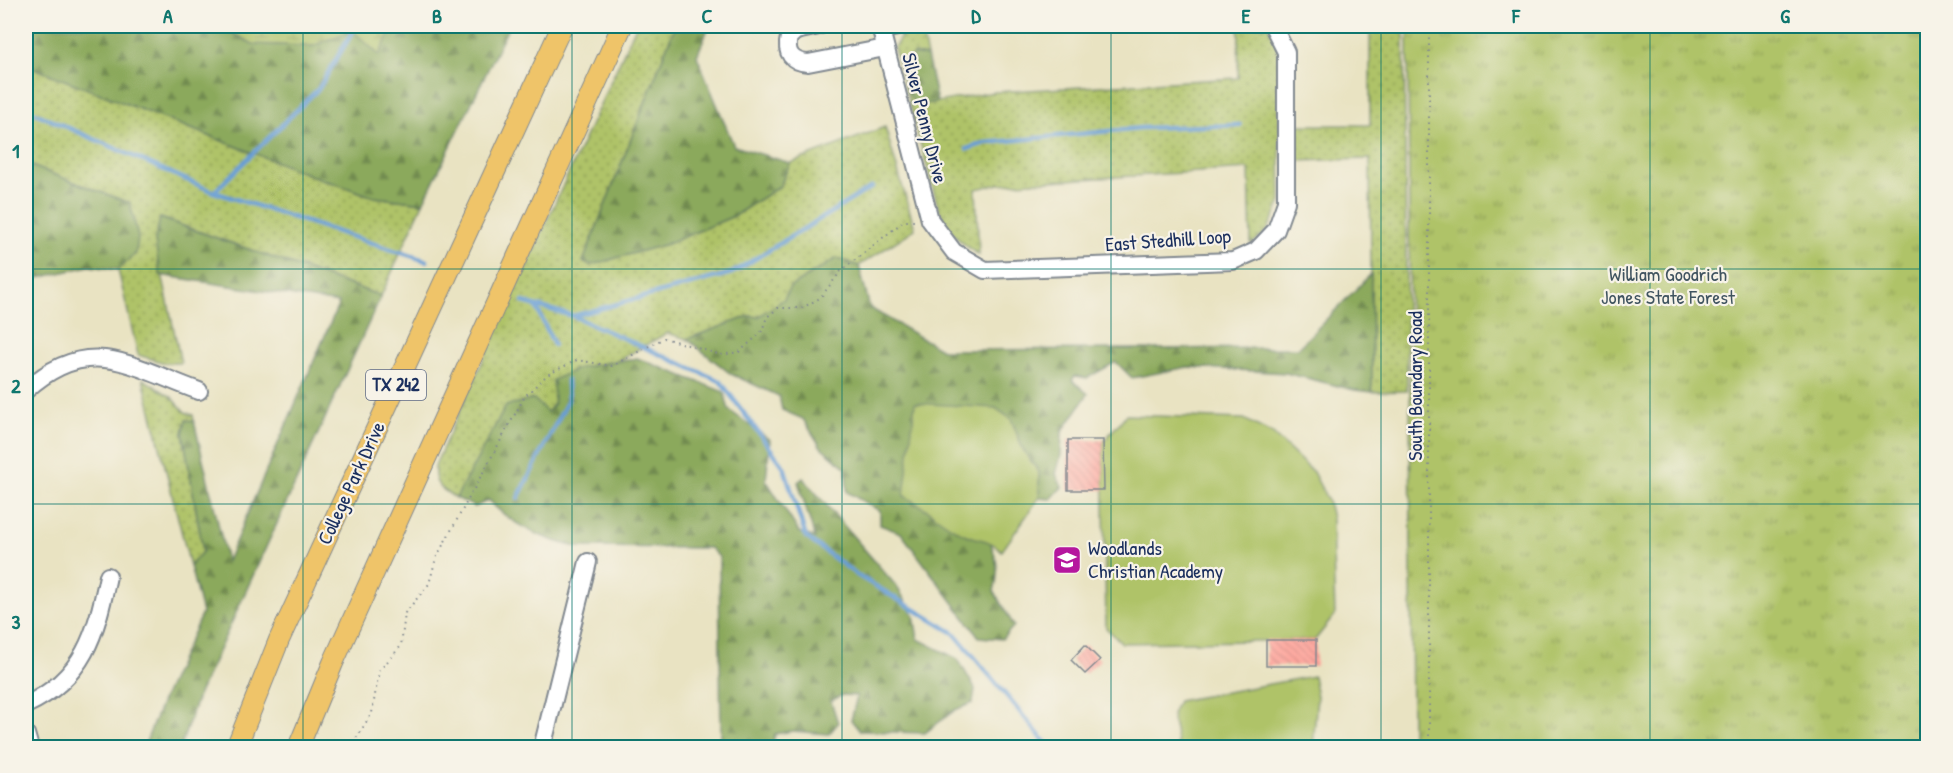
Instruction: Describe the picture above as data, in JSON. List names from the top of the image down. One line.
{"streets":{"main road":["TX 242","College Park Drive"],"street":["Silver Penny Drive","East Stedhill Loop"],"path":["South Boundary Road"]},"crossings":[["Silver Penny Drive","East Stedhill Loop"]],"parks":["William Goodrich Jones State Forest"],"places":{"school or university":["Woodlands Christian Academy"]},"grid":{"columns":["A","B","C","D","E","F","G"],"rows":["1","2","3"]}}
